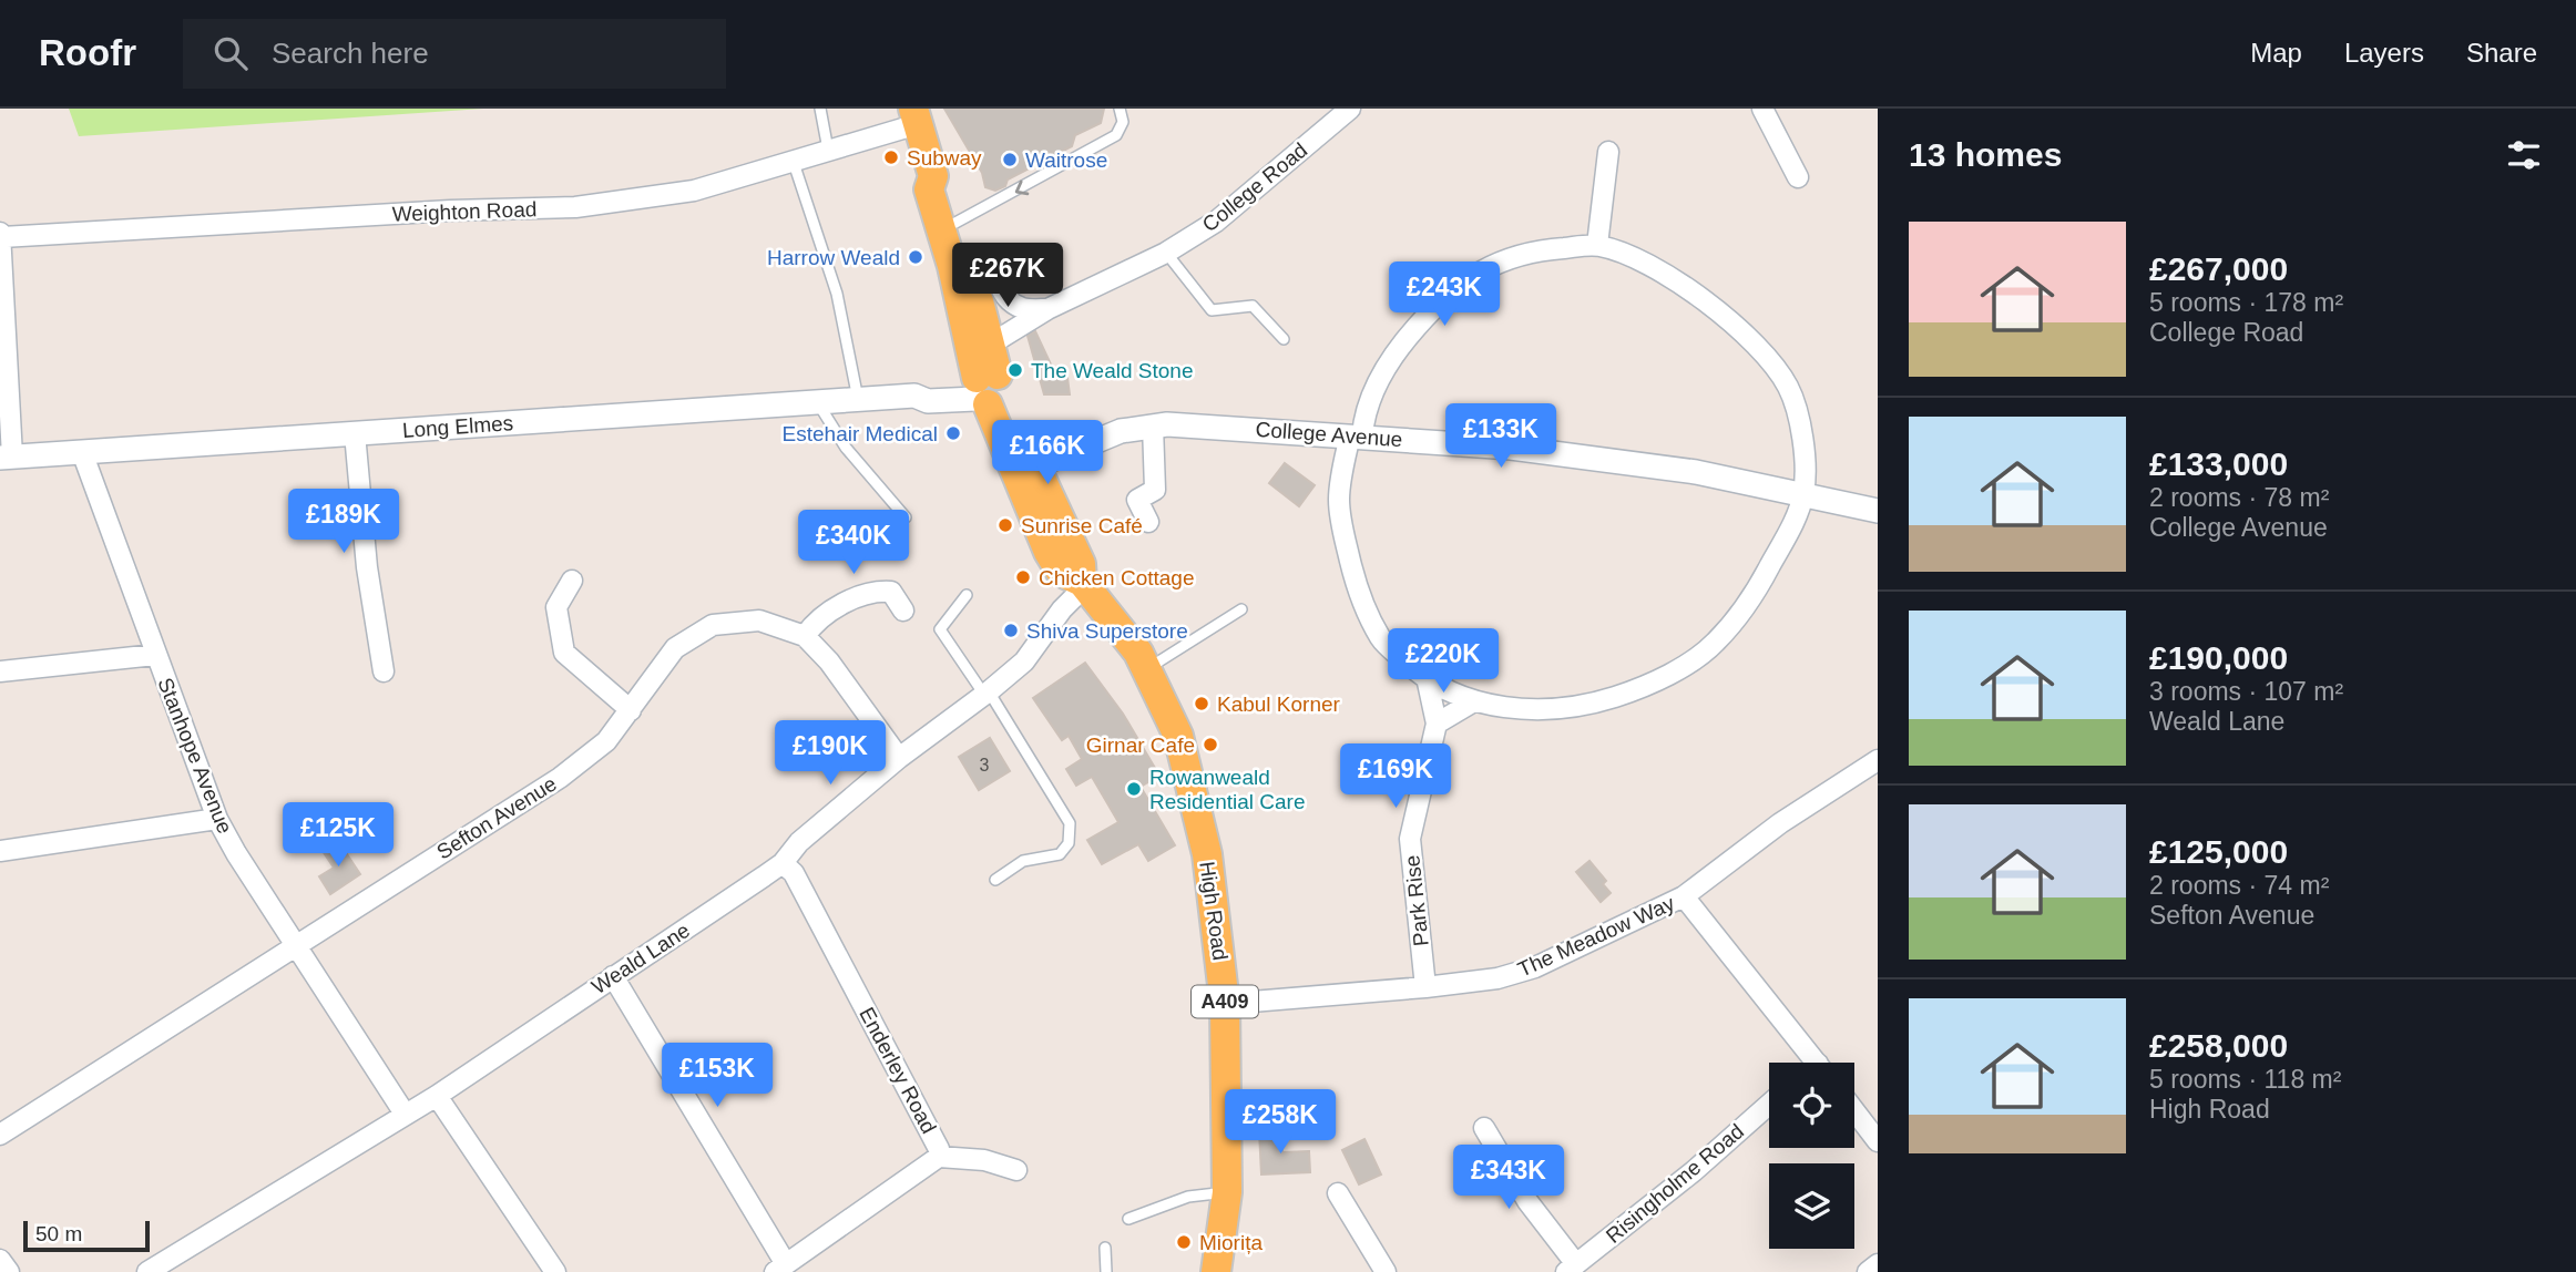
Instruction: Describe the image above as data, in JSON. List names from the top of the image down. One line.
{"streets":{"main road":["High Road","A409"],"street":["College Road","Weighton Road","Long Elmes","College Avenue","Stanhope Avenue","Sefton Avenue","Park Rise","The Meadow Way","Weald Lane","Enderley Road","Risingholme Road"]},"crossings":[["College Road","High Road"],["Weighton Road","High Road"],["Long Elmes","Stanhope Avenue"],["Long Elmes","High Road"],["College Avenue","High Road"],["Stanhope Avenue","Sefton Avenue"],["Stanhope Avenue","Weald Lane"],["Sefton Avenue","Weald Lane"],["Park Rise","The Meadow Way"],["High Road","The Meadow Way"],["High Road","Weald Lane"],["Weald Lane","Enderley Road"]],"places":["Subway","Waitrose","Harrow Weald","The Weald Stone","Estehair Medical","Sunrise Café","Chicken Cottage","Shiva Superstore","Kabul Korner","Girnar Cafe","Rowanweald Residential Care","Miorița"],"house_numbers":["3"],"scale_bar":"50 m","page":{"header":"Roofr","search":"Search here","nav":["Map","Layers","Share"],"heading":"13 homes","list":[{"name":"£267,000","note":"5 rooms · 178 m² · College Road"},{"name":"£133,000","note":"2 rooms · 78 m² · College Avenue"},{"name":"£190,000","note":"3 rooms · 107 m² · Weald Lane"},{"name":"£125,000","note":"2 rooms · 74 m² · Sefton Avenue"},{"name":"£258,000","note":"5 rooms · 118 m² · High Road"}],"price":["£267K","£243K","£133K","£166K","£189K","£340K","£220K","£190K","£169K","£125K","£153K","£258K","£343K"],"scale":"50 m"}}
